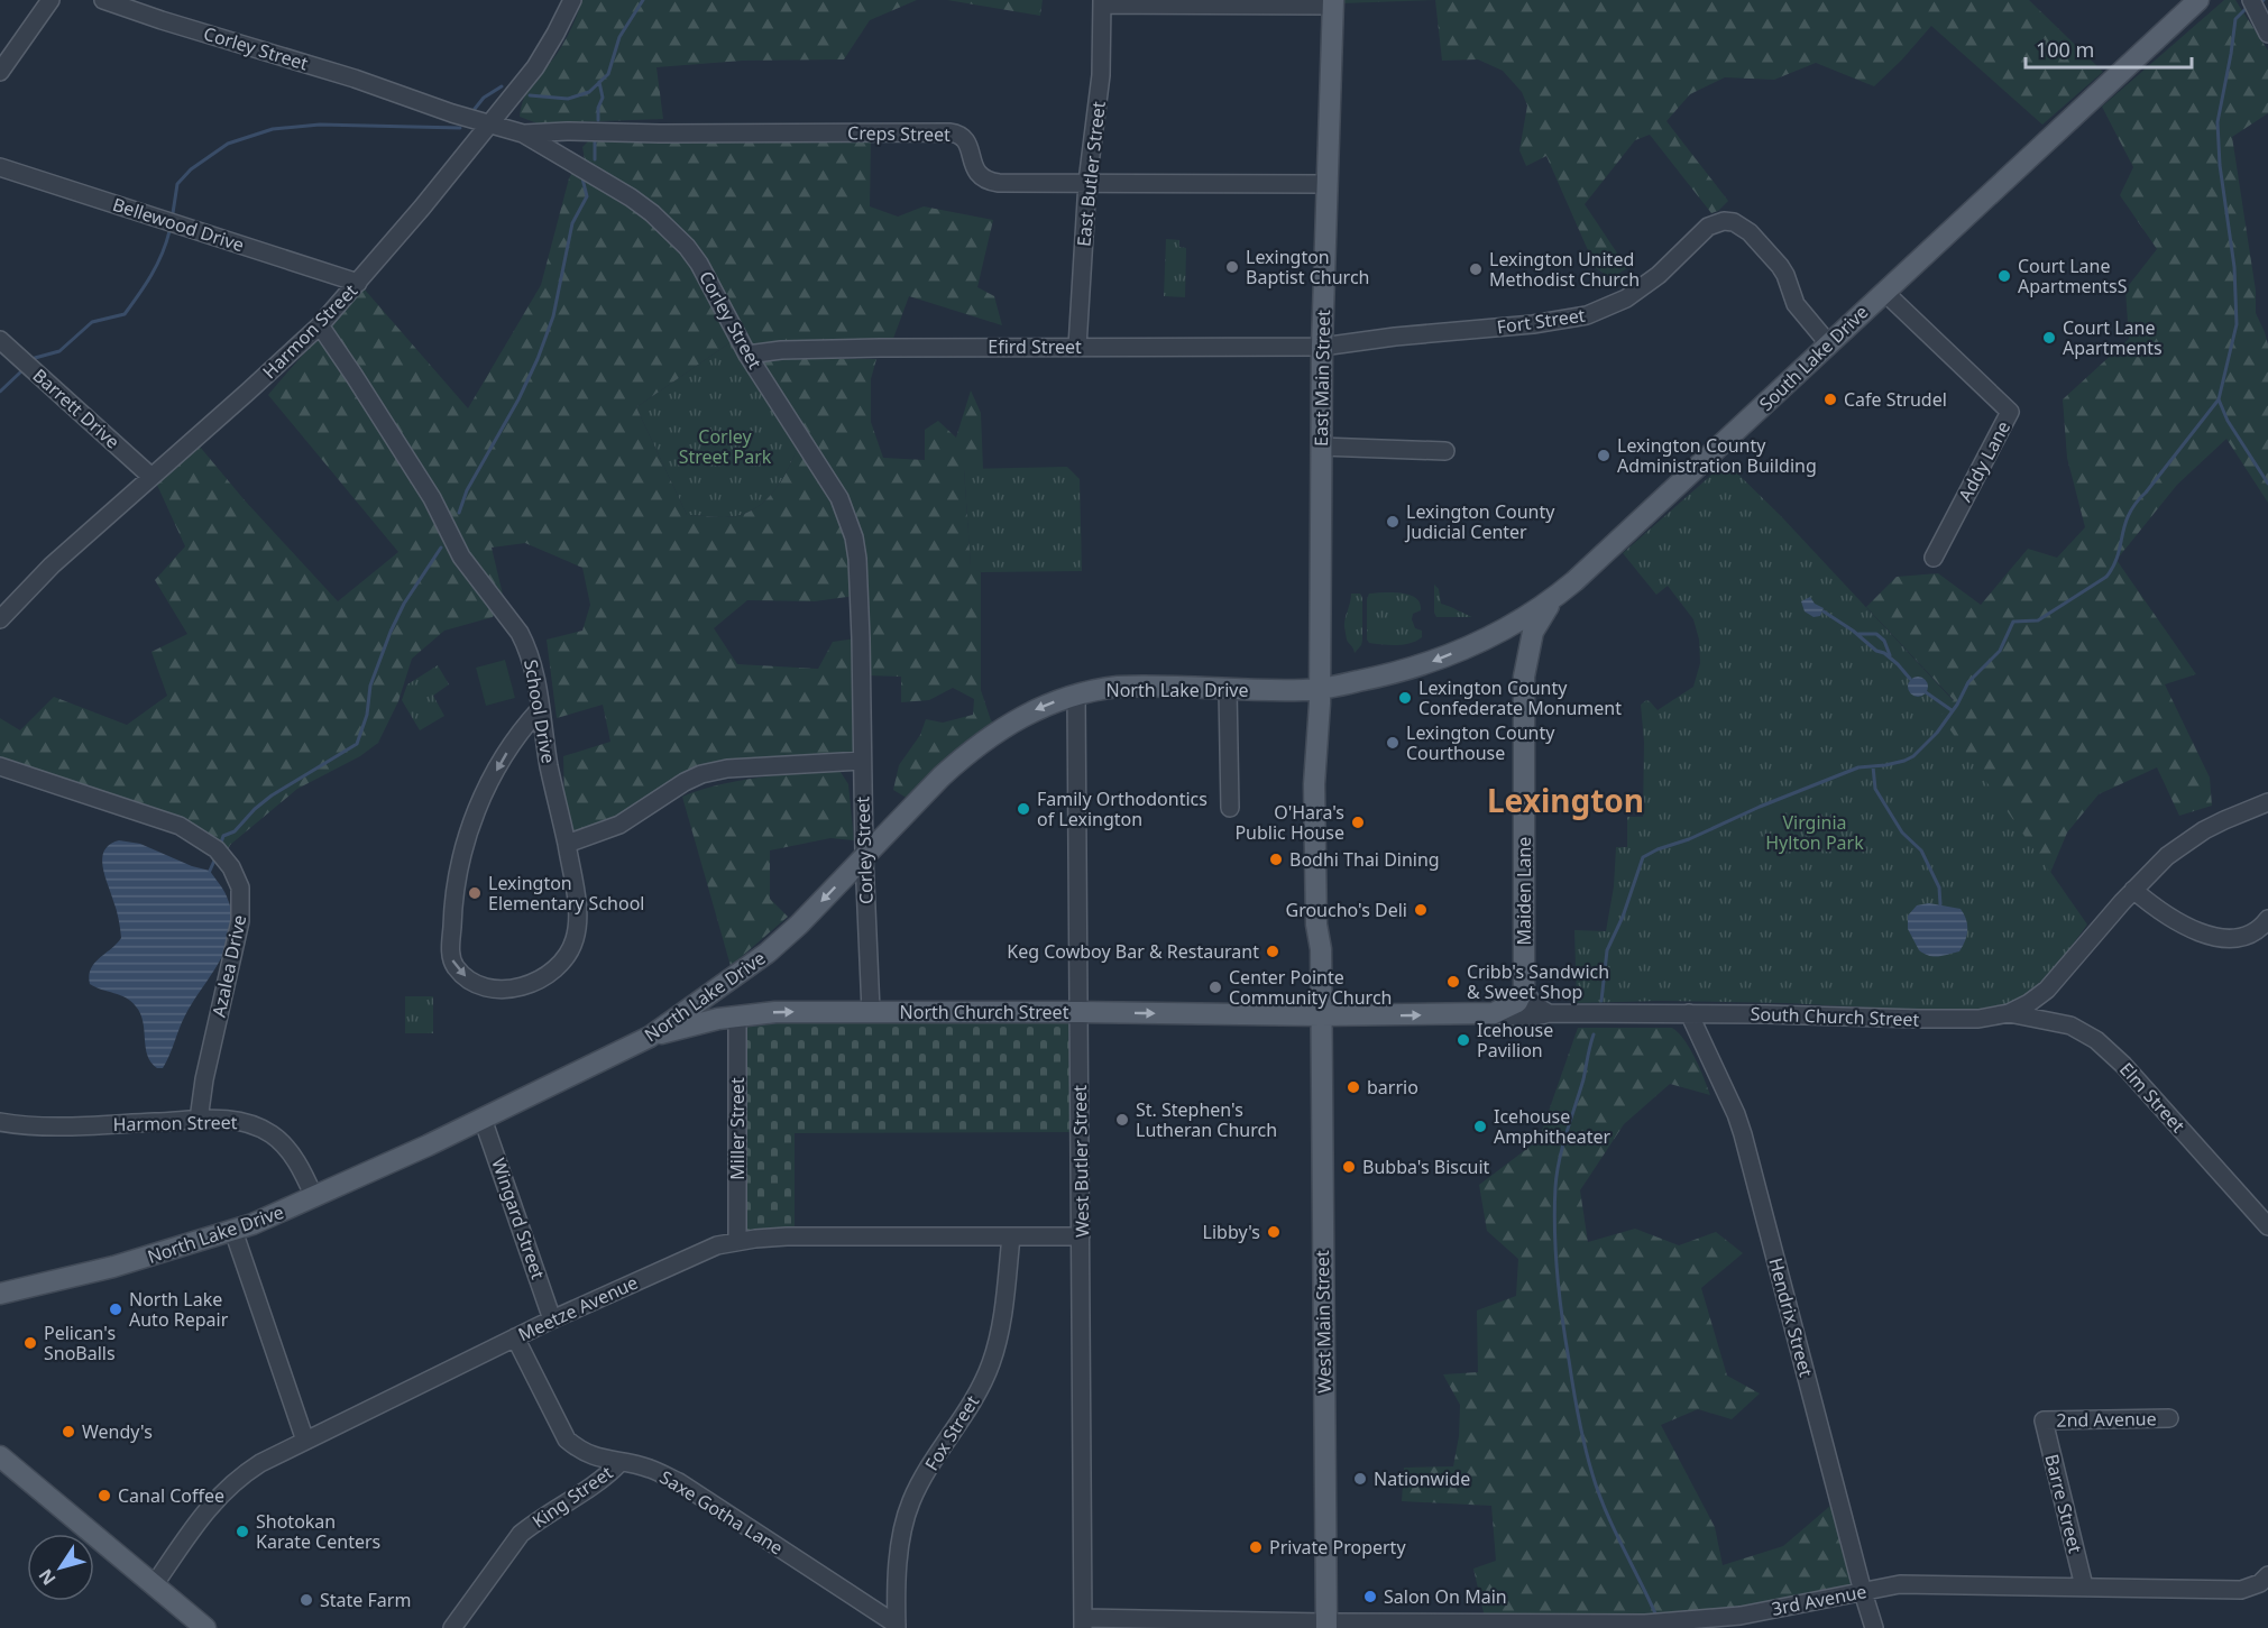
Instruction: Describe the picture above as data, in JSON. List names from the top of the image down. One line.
{"streets":{"main road":["South Lake Drive","East Main Street","North Lake Drive","Maiden Lane","North Church Street","South Church Street","West Main Street"],"street":["Corley Street","Creps Street","East Butler Street","Bellewood Drive","Fort Street","Harmon Street","Efird Street","Barrett Drive","Addy Lane","School Drive","Azalea Drive","Elm Street","Miller Street","West Butler Street","Wingard Street","Meetze Avenue","Hendrix Street","2nd Avenue","Fox Street","King Street","Barre Street","Saxe Gotha Lane","3rd Avenue"]},"crossings":[["Corley Street","Creps Street"],["Corley Street","Harmon Street"],["Corley Street","Efird Street"],["Corley Street","North Lake Drive"],["Corley Street","North Church Street"],["Creps Street","East Butler Street"],["Creps Street","East Main Street"],["East Butler Street","Efird Street"],["Bellewood Drive","Harmon Street"],["Fort Street","Efird Street"],["Fort Street","South Lake Drive"],["Fort Street","East Main Street"],["Harmon Street","Barrett Drive"],["Harmon Street","North Lake Drive"],["Harmon Street","School Drive"],["Harmon Street","Azalea Drive"],["Efird Street","East Main Street"],["South Lake Drive","East Main Street"],["South Lake Drive","Addy Lane"],["South Lake Drive","North Lake Drive"],["South Lake Drive","Maiden Lane"],["East Main Street","North Lake Drive"],["East Main Street","North Church Street"],["East Main Street","South Church Street"],["East Main Street","West Main Street"],["North Lake Drive","North Church Street"],["North Lake Drive","West Butler Street"],["North Lake Drive","Wingard Street"],["North Church Street","South Church Street"],["North Church Street","Miller Street"],["North Church Street","West Butler Street"],["North Church Street","West Main Street"],["South Church Street","Elm Street"],["South Church Street","Hendrix Street"],["South Church Street","West Main Street"],["Miller Street","Meetze Avenue"],["West Butler Street","Meetze Avenue"],["West Butler Street","3rd Avenue"],["Wingard Street","Meetze Avenue"],["Meetze Avenue","Fox Street"],["Meetze Avenue","Saxe Gotha Lane"],["Hendrix Street","3rd Avenue"],["West Main Street","3rd Avenue"],["2nd Avenue","Barre Street"],["Fox Street","Saxe Gotha Lane"],["King Street","Saxe Gotha Lane"],["Barre Street","3rd Avenue"]],"one_way":["North Lake Drive","North Church Street"],"districts":["Lexington"],"parks":["Corley Street Park","Virginia Hylton Park"],"places":["Lexington Baptist Church","Lexington United Methodist Church","Court Lane ApartmentsS","Court Lane Apartments","Cafe Strudel","Lexington County Administration Building","Lexington County Judicial Center","Lexington County Confederate Monument","Lexington County Courthouse","Family Orthodontics of Lexington","O'Hara's Public House","Bodhi Thai Dining","Lexington Elementary School","Groucho's Deli","Keg Cowboy Bar & Restaurant","Cribb's Sandwich & Sweet Shop","Center Pointe Community Church","Icehouse Pavilion","barrio","St. Stephen's Lutheran Church","Icehouse Amphitheater","Bubba's Biscuit","Libby's","North Lake Auto Repair","Pelican's SnoBalls","Wendy's","Nationwide","Canal Coffee","Shotokan Karate Centers","Private Property","Salon On Main","State Farm"],"scale_bar":"100 m","north":"bottom left"}
